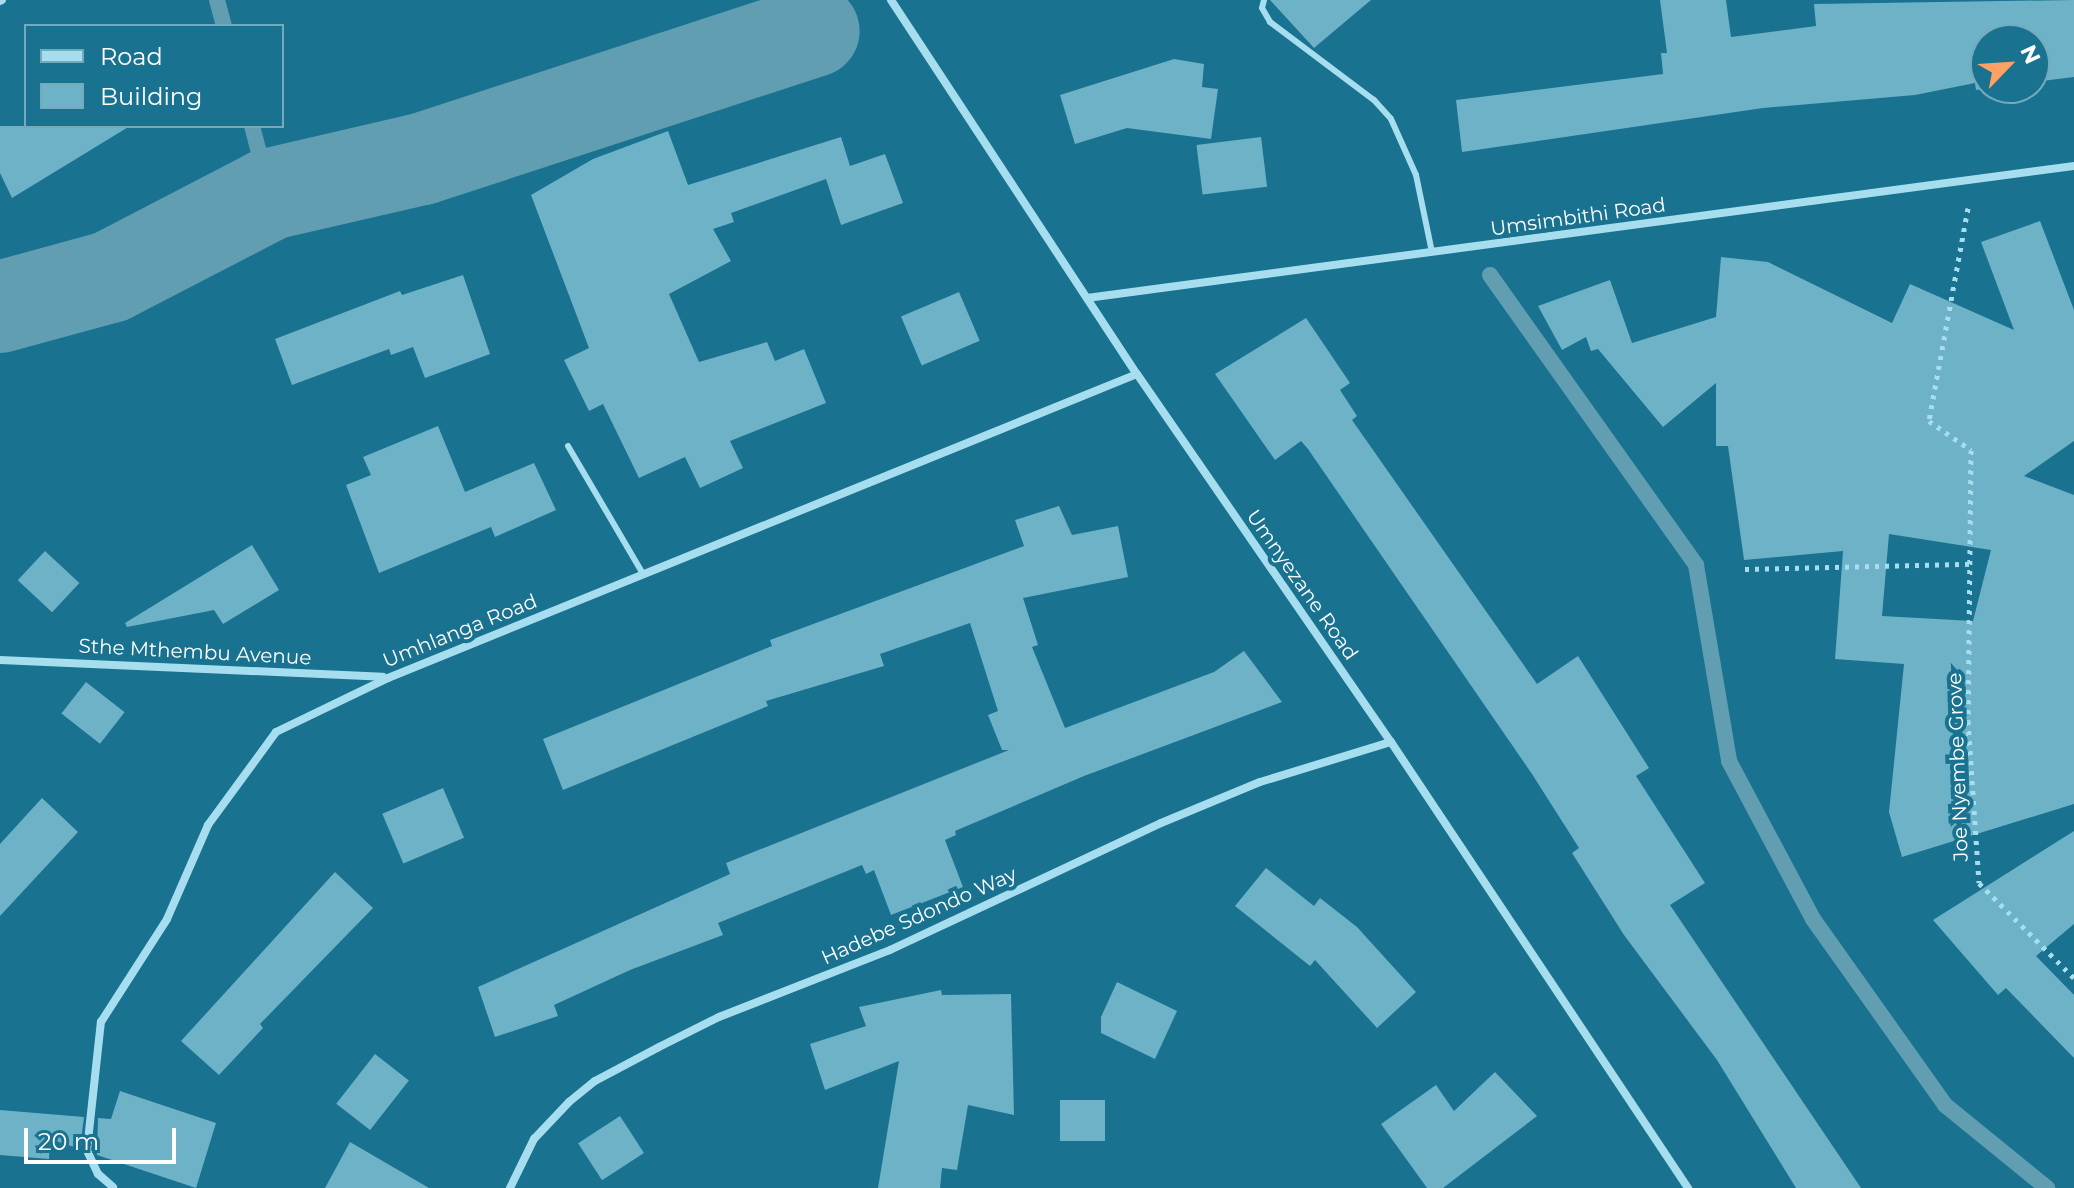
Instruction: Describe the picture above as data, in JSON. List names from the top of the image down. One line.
{"streets":{"street":["Umsimbithi Road","Umnyezane Road","Umhlanga Road","Sthe Mthembu Avenue","Hadebe Sdondo Way"],"path":["Joe Nyembe Grove"]},"crossings":[["Umsimbithi Road","Umnyezane Road"],["Umsimbithi Road","Joe Nyembe Grove"],["Umnyezane Road","Umhlanga Road"],["Umnyezane Road","Hadebe Sdondo Way"],["Umhlanga Road","Sthe Mthembu Avenue"]],"legend":["Road","Building"],"scale_bar":"20 m","north":"top right"}
